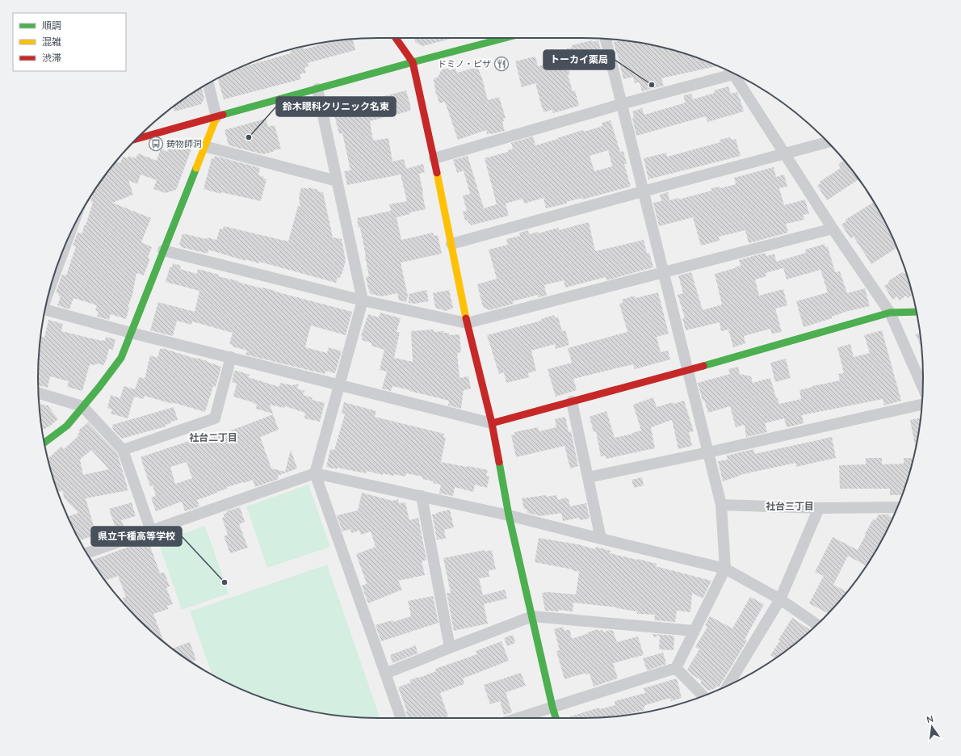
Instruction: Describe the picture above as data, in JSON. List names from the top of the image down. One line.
{"districts":["社台二丁目","社台三丁目"],"places":{"restaurant":["ドミノ・ピザ"],"other":["トーカイ薬局","鈴木眼科クリニック名東","県立千種高等学校"],"bus stop":["鋳物師洞"]},"legend":["順調","混雑","渋滞"],"north":"top"}
